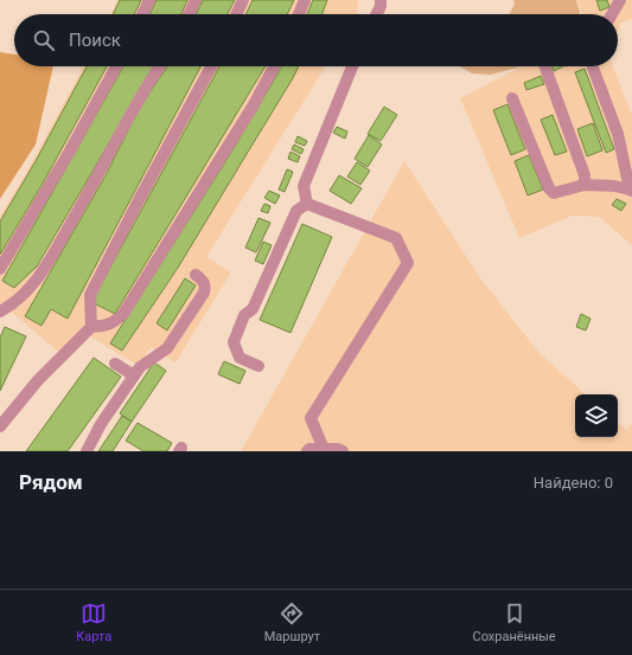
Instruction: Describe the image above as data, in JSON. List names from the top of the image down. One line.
{"page":{"search":"Поиск","heading":["Рядом","Найдено: 0"],"nav":["Карта","Маршрут","Сохранённые"]}}
